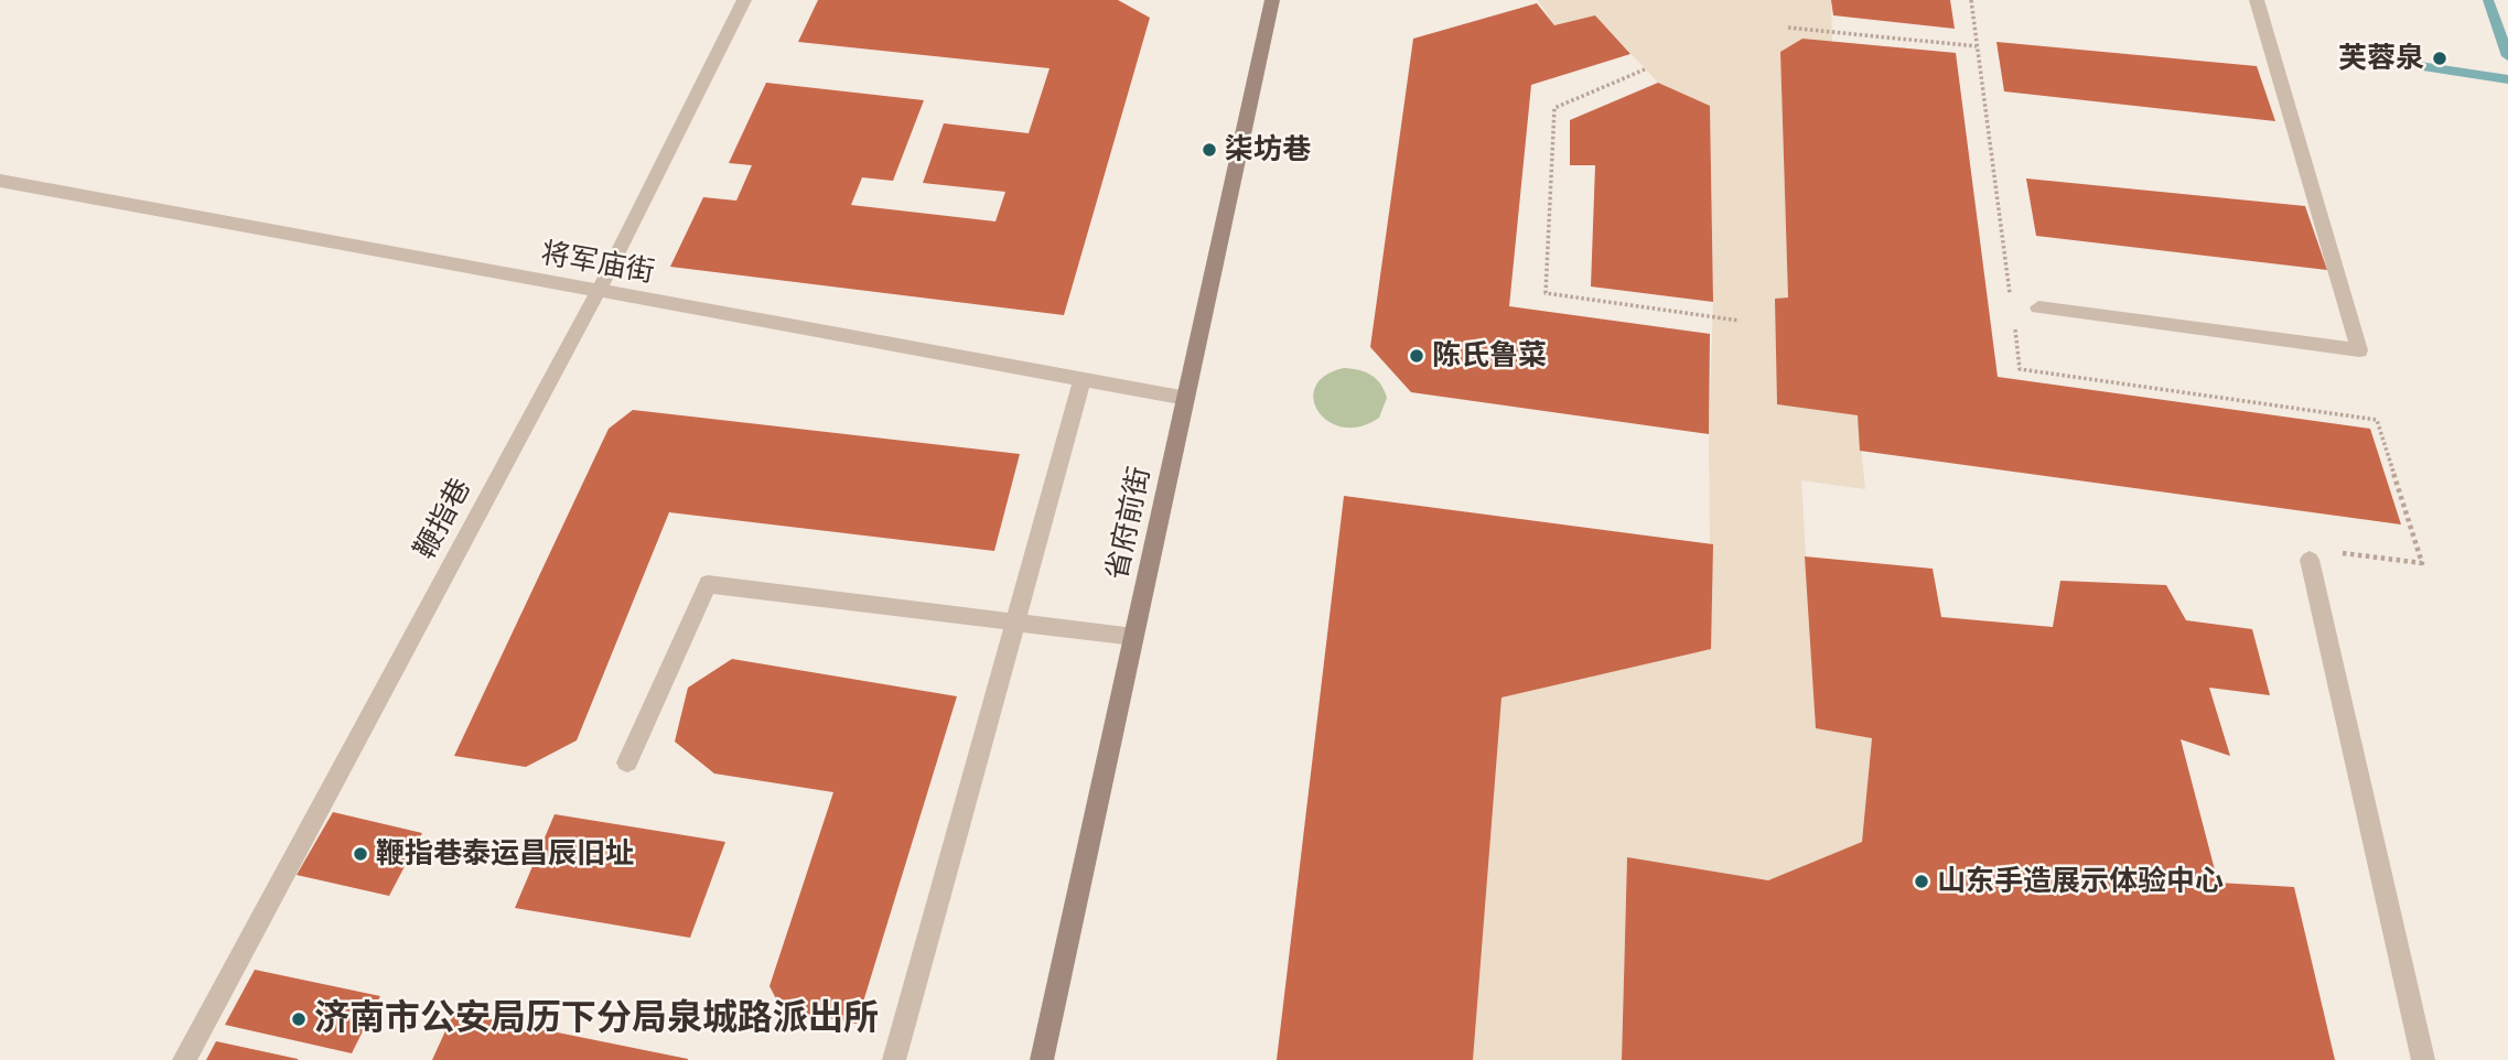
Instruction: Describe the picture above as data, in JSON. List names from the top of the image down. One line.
{"streets":{"street":["将军庙街","鞭指巷","省府前街"]},"crossings":[["将军庙街","鞭指巷"],["将军庙街","省府前街"]],"places":["芙蓉泉","柒坊巷","陈氏鲁菜","鞭指巷泰运昌辰旧址","山东手造展示体验中心","济南市公安局历下分局泉城路派出所"]}
